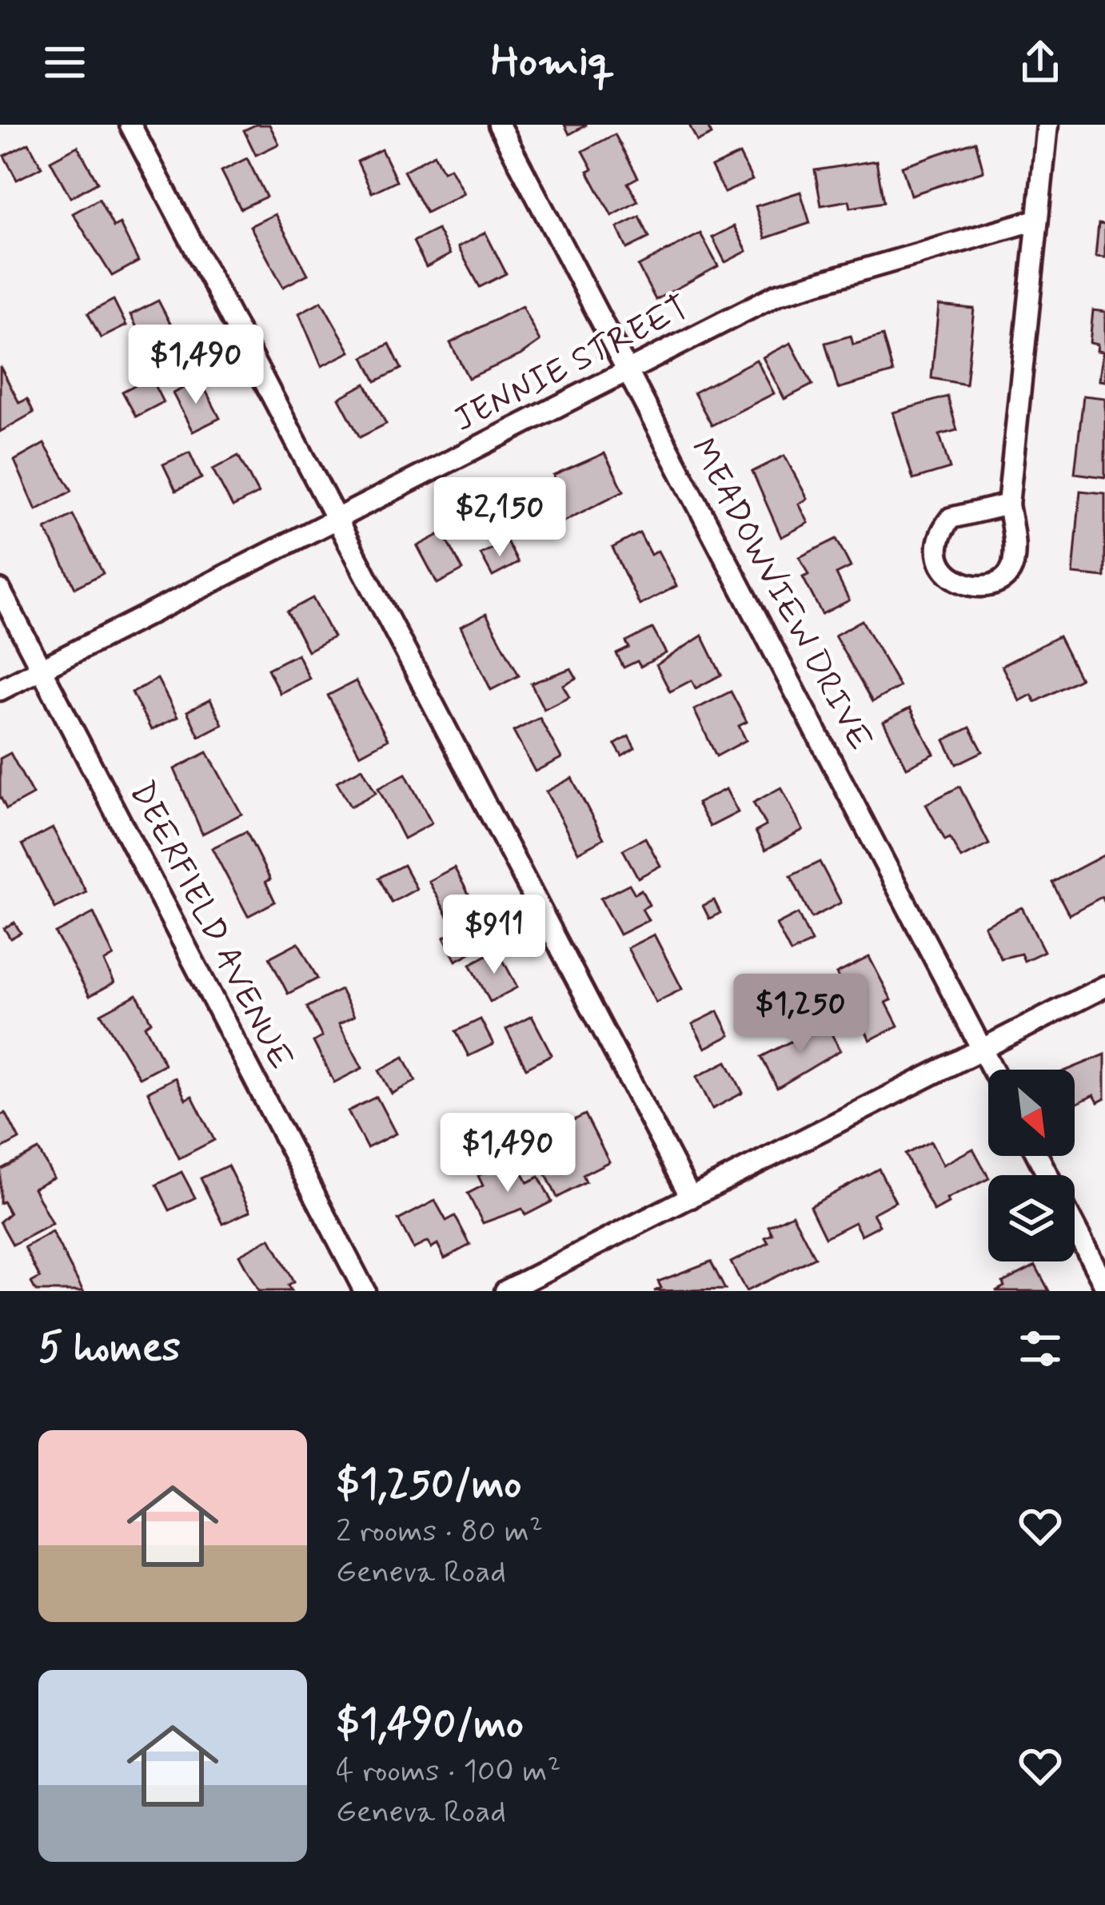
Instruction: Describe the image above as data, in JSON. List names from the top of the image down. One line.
{"streets":{"street":["JENNIE STREET","MEADOWVIEW DRIVE","DEERFIELD AVENUE"]},"crossings":[["JENNIE STREET","MEADOWVIEW DRIVE"],["JENNIE STREET","DEERFIELD AVENUE"]],"north":"bottom right","page":{"header":"Homiq","price":["$1,490","$2,150","$911","$1,250","$1,490"],"heading":"5 homes","list":[{"name":"$1,250/mo","note":"2 rooms · 80 m² · Geneva Road"},{"name":"$1,490/mo","note":"4 rooms · 100 m² · Geneva Road"}]}}
